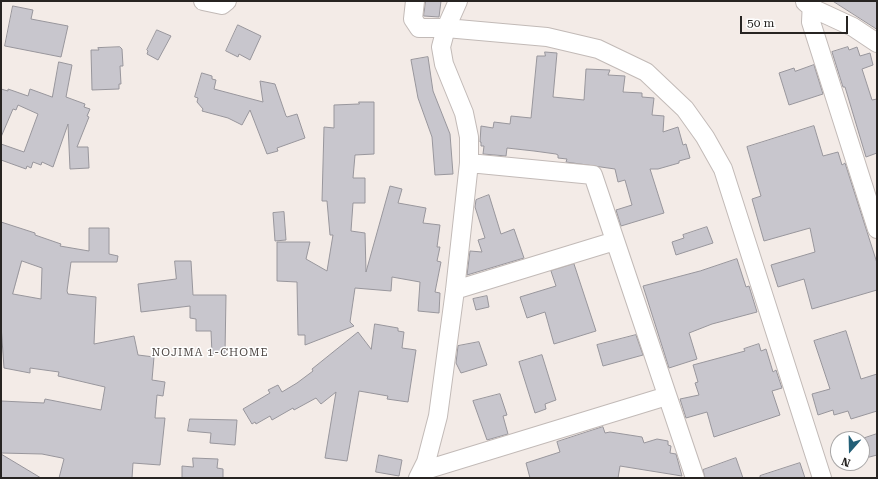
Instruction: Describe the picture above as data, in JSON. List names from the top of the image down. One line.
{"districts":["NOJIMA 1-CHOME"],"scale_bar":"50 m","north":"bottom"}
